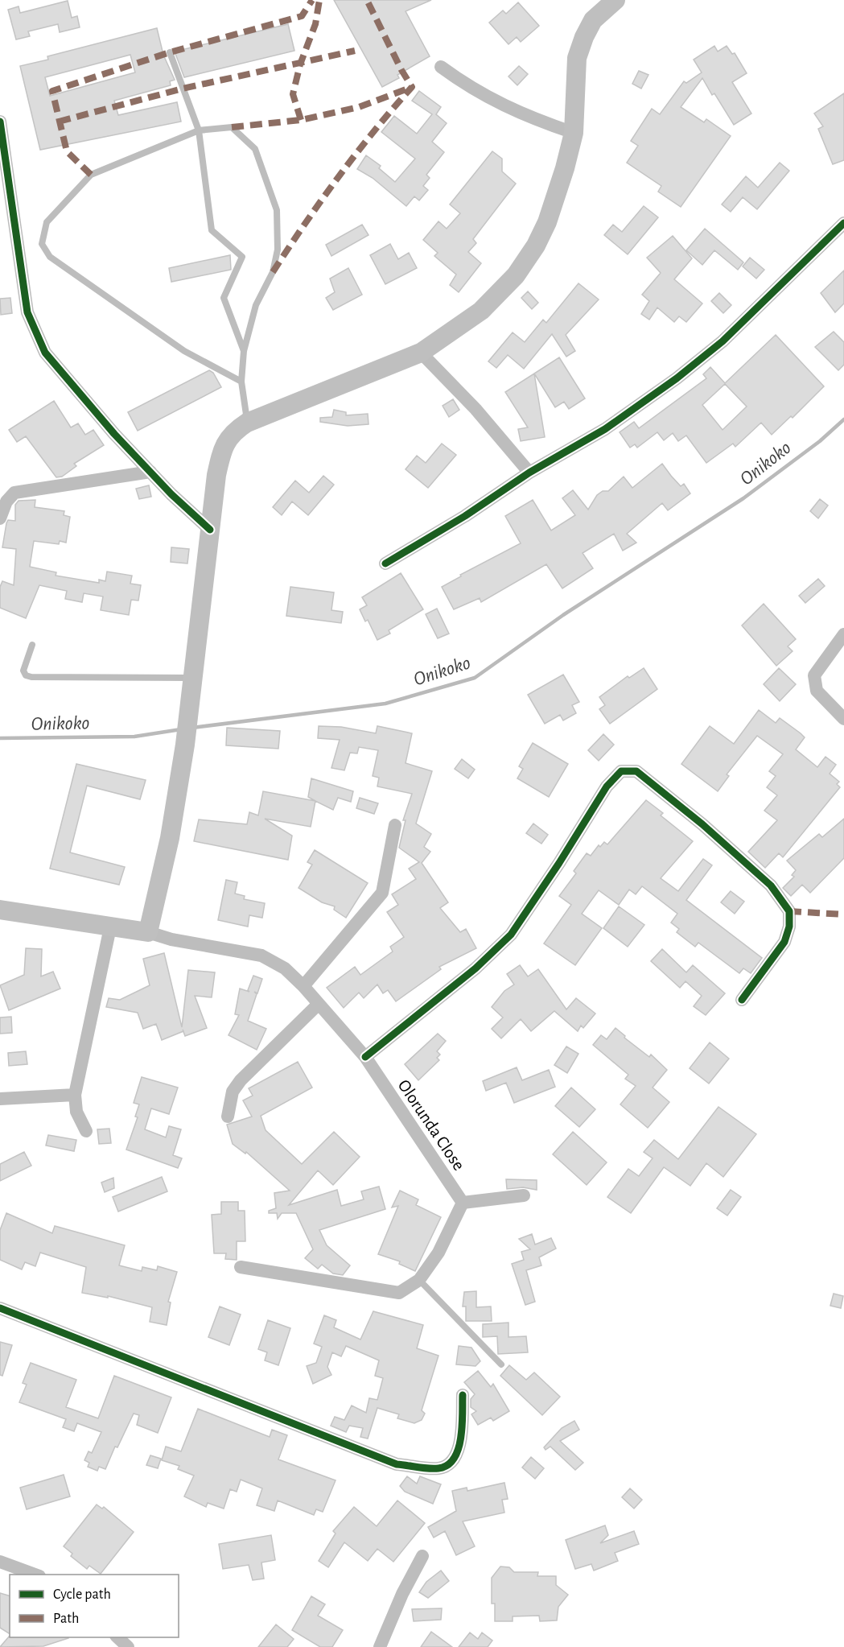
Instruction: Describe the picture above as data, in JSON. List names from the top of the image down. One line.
{"streets":{"street":["Olorunda Close"]},"water":["Onikoko"],"legend":["Cycle path","Path"]}
